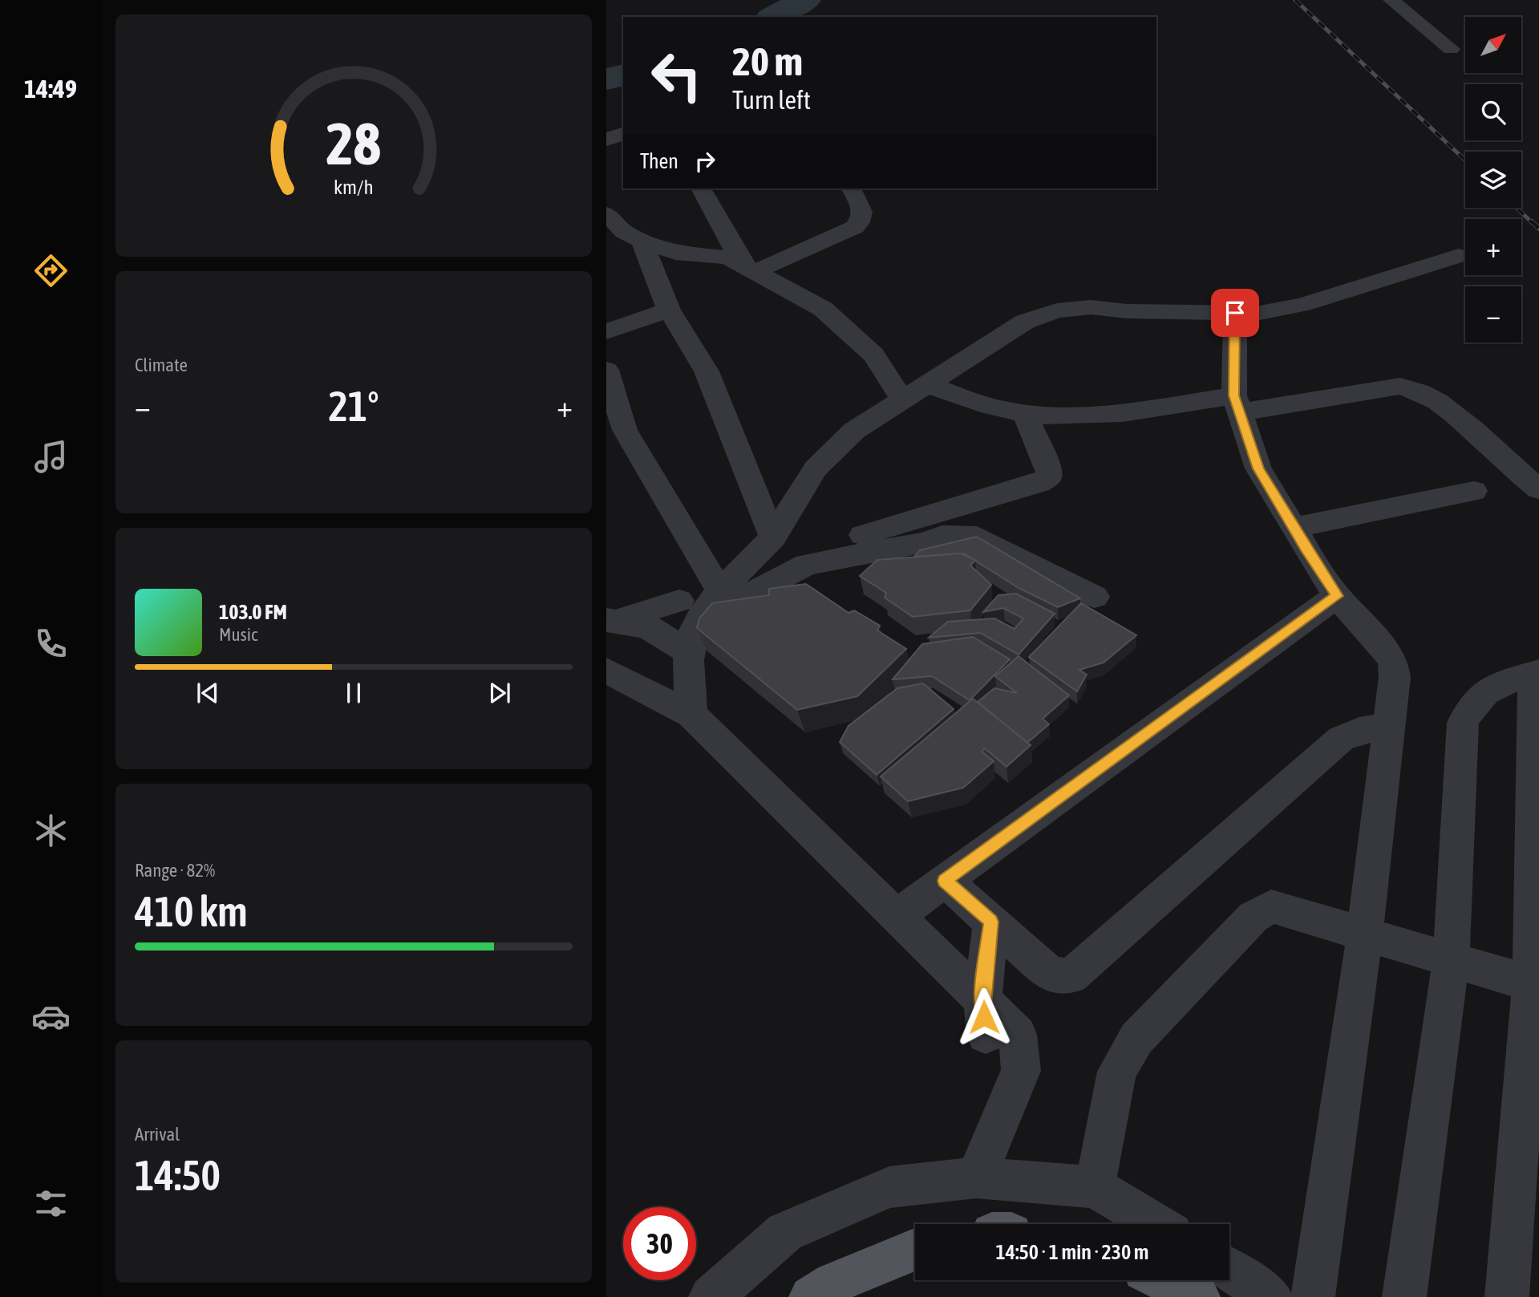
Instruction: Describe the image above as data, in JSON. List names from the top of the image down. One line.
{"north":"top right","page":{"tabs":"14:49","map_buttons":["+","−"],"turn":["20 m","Turn left"],"then":"Then","tile":["Climate",["Range · 82%","410 km"],["Arrival","14:50"]],"heat":["−","21°","+"],"song":["103.0 FM","Music"],"limit":"30","trip":"14:50 · 1 min · 230 m","gauge":["28","km/h"]}}
